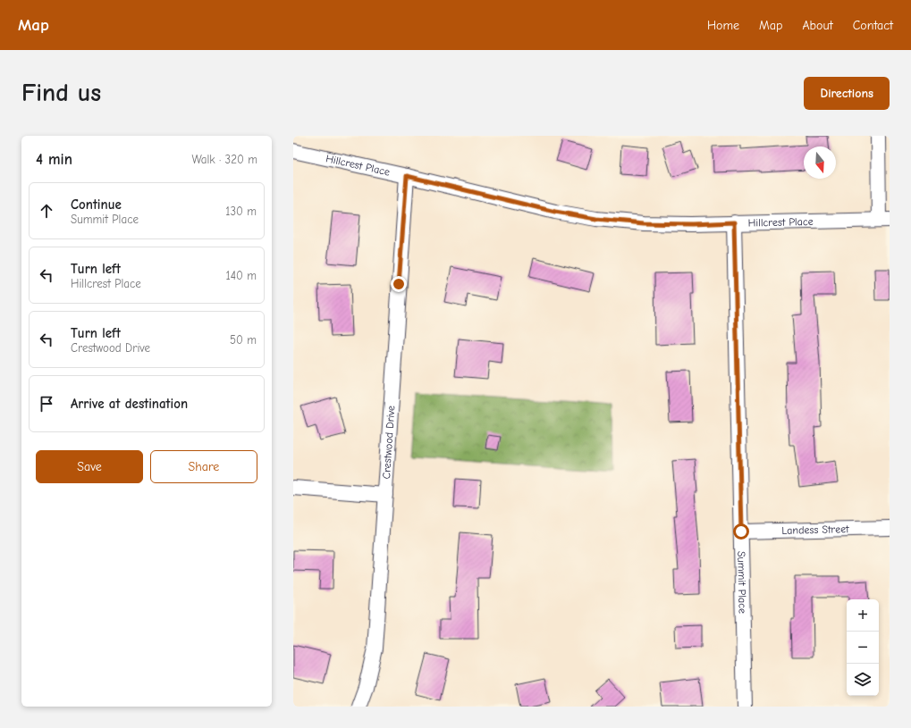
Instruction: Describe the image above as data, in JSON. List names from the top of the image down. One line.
{"streets":{"street":["Hillcrest Place","Crestwood Drive","Landess Street","Summit Place"]},"crossings":[["Hillcrest Place","Crestwood Drive"],["Hillcrest Place","Summit Place"],["Landess Street","Summit Place"]],"north":"bottom","page":{"header":"Map","nav":["Home","Map","About","Contact"],"buttons":["Directions",["Save","Share"]],"title":"Find us","heading":["4 min","Walk · 320 m"],"list":[["Continue","Summit Place","130 m"],["Turn left","Hillcrest Place","140 m"],["Turn left","Crestwood Drive","50 m"],"Arrive at destination"],"map_buttons":["+","−"]}}
